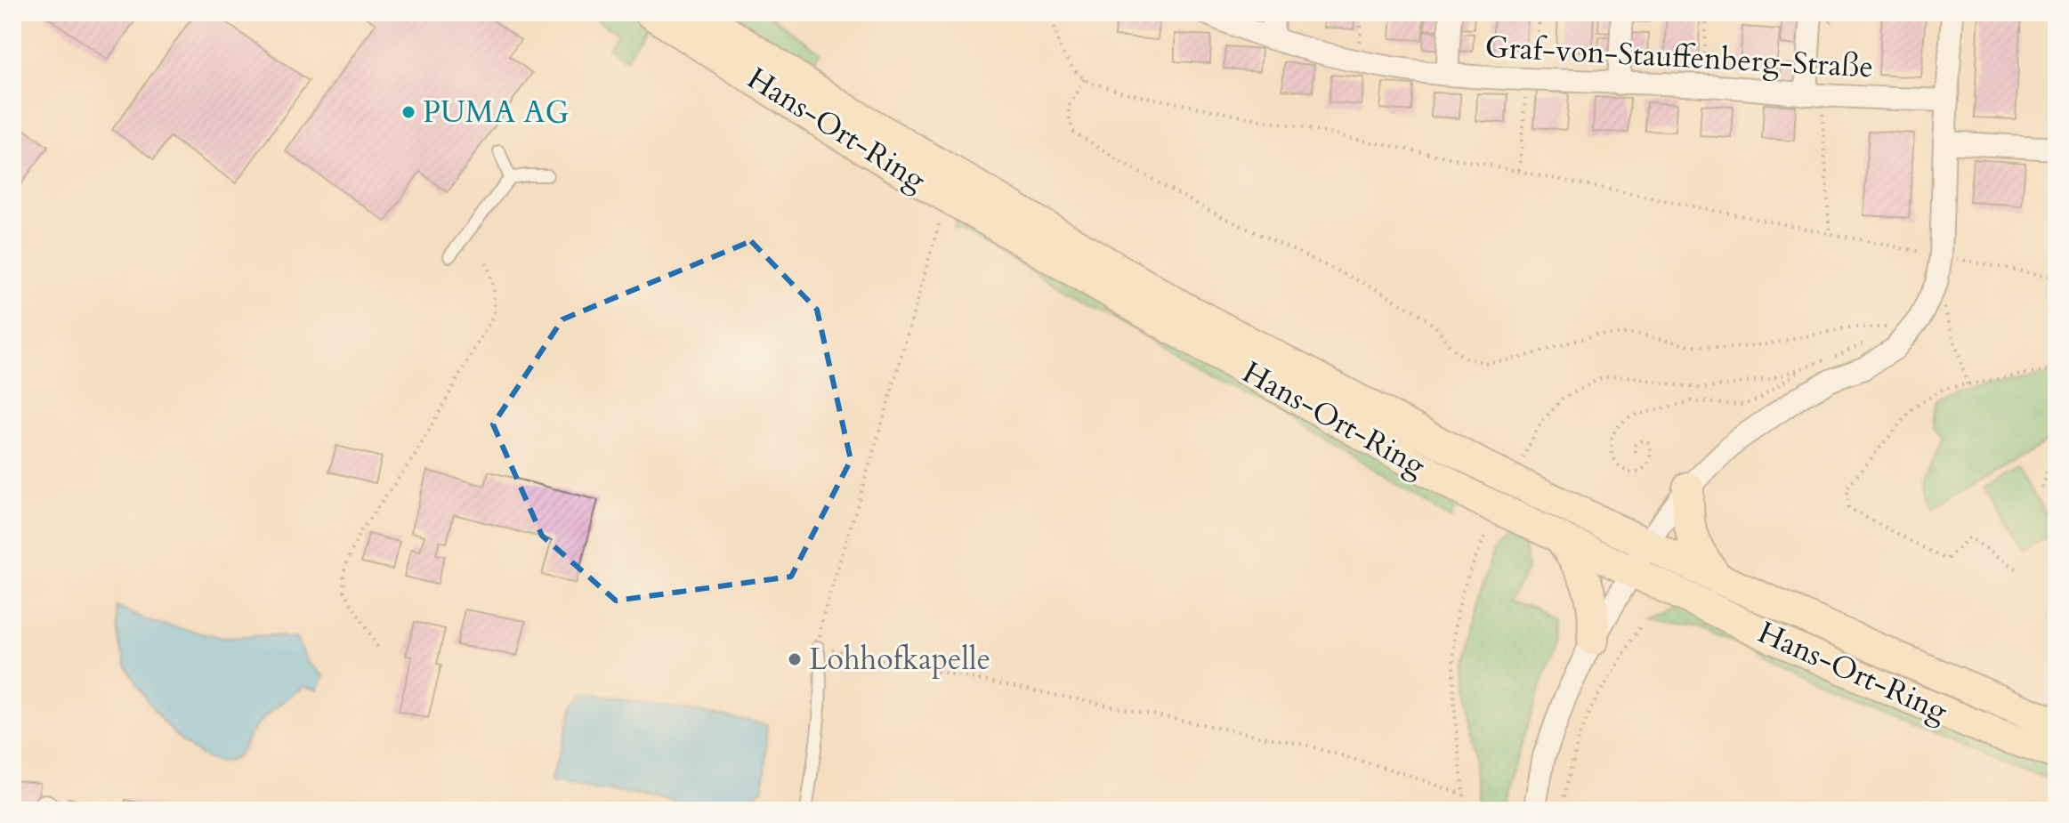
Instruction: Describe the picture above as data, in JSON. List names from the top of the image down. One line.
{"streets":{"main road":["Hans-Ort-Ring"],"street":["Graf-von-Stauffenberg-Straße"]},"places":["PUMA AG","Lohhofkapelle"]}
